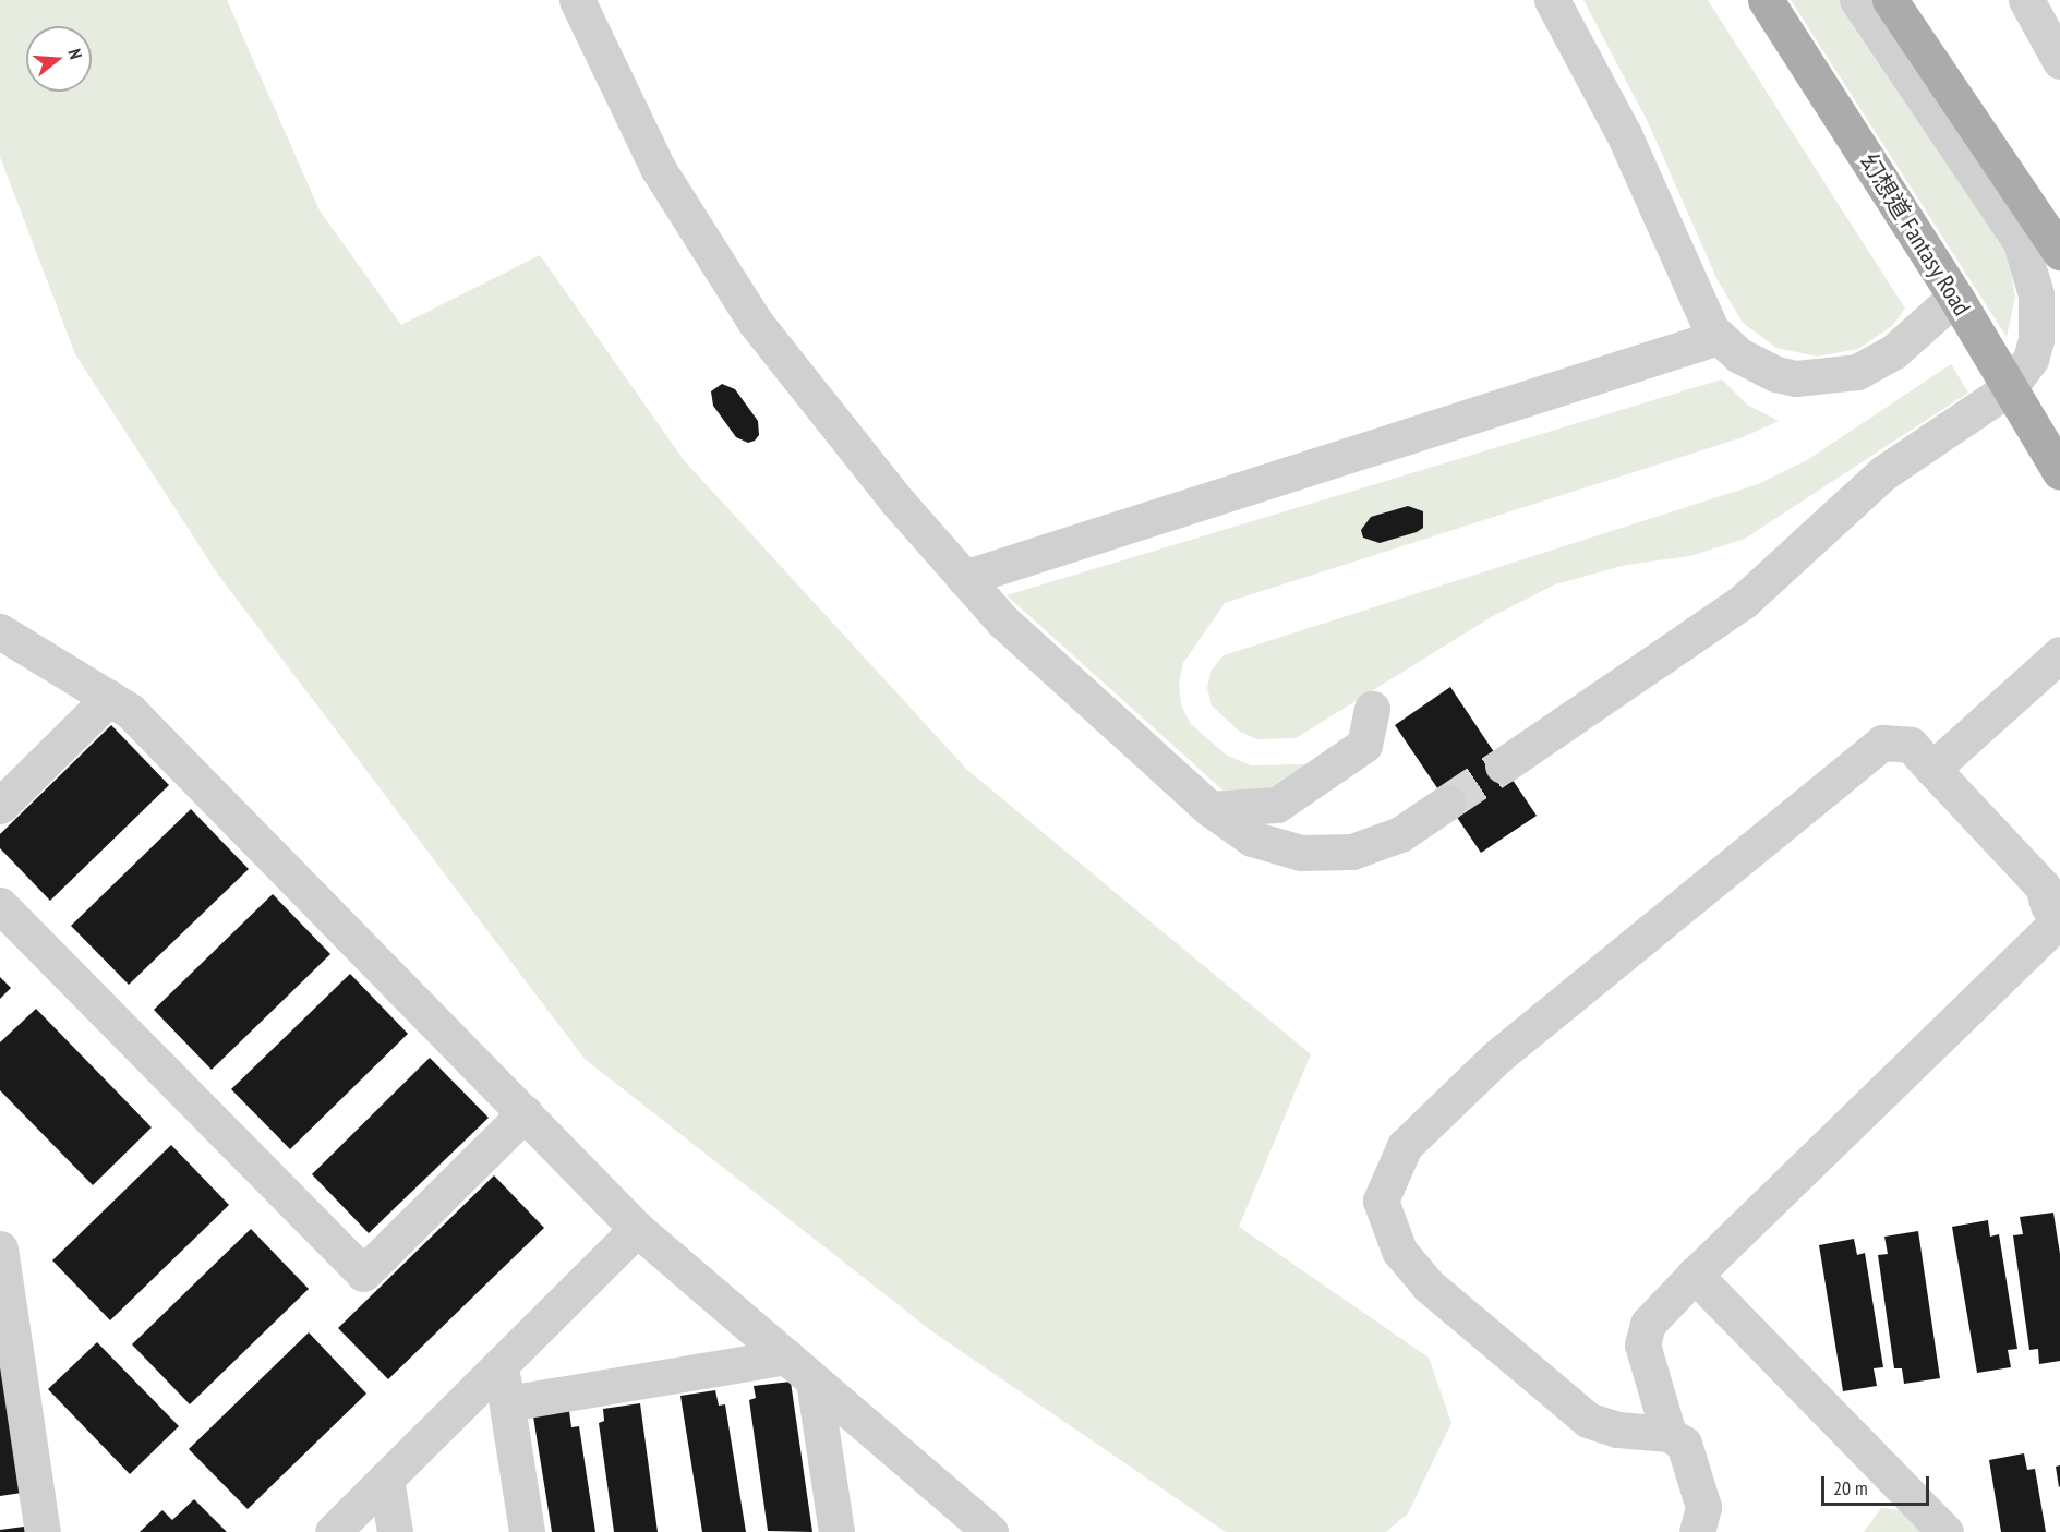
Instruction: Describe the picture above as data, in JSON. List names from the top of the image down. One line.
{"streets":{"main road":["幻想道 Fantasy Road"]},"scale_bar":"20 m","north":"right"}
